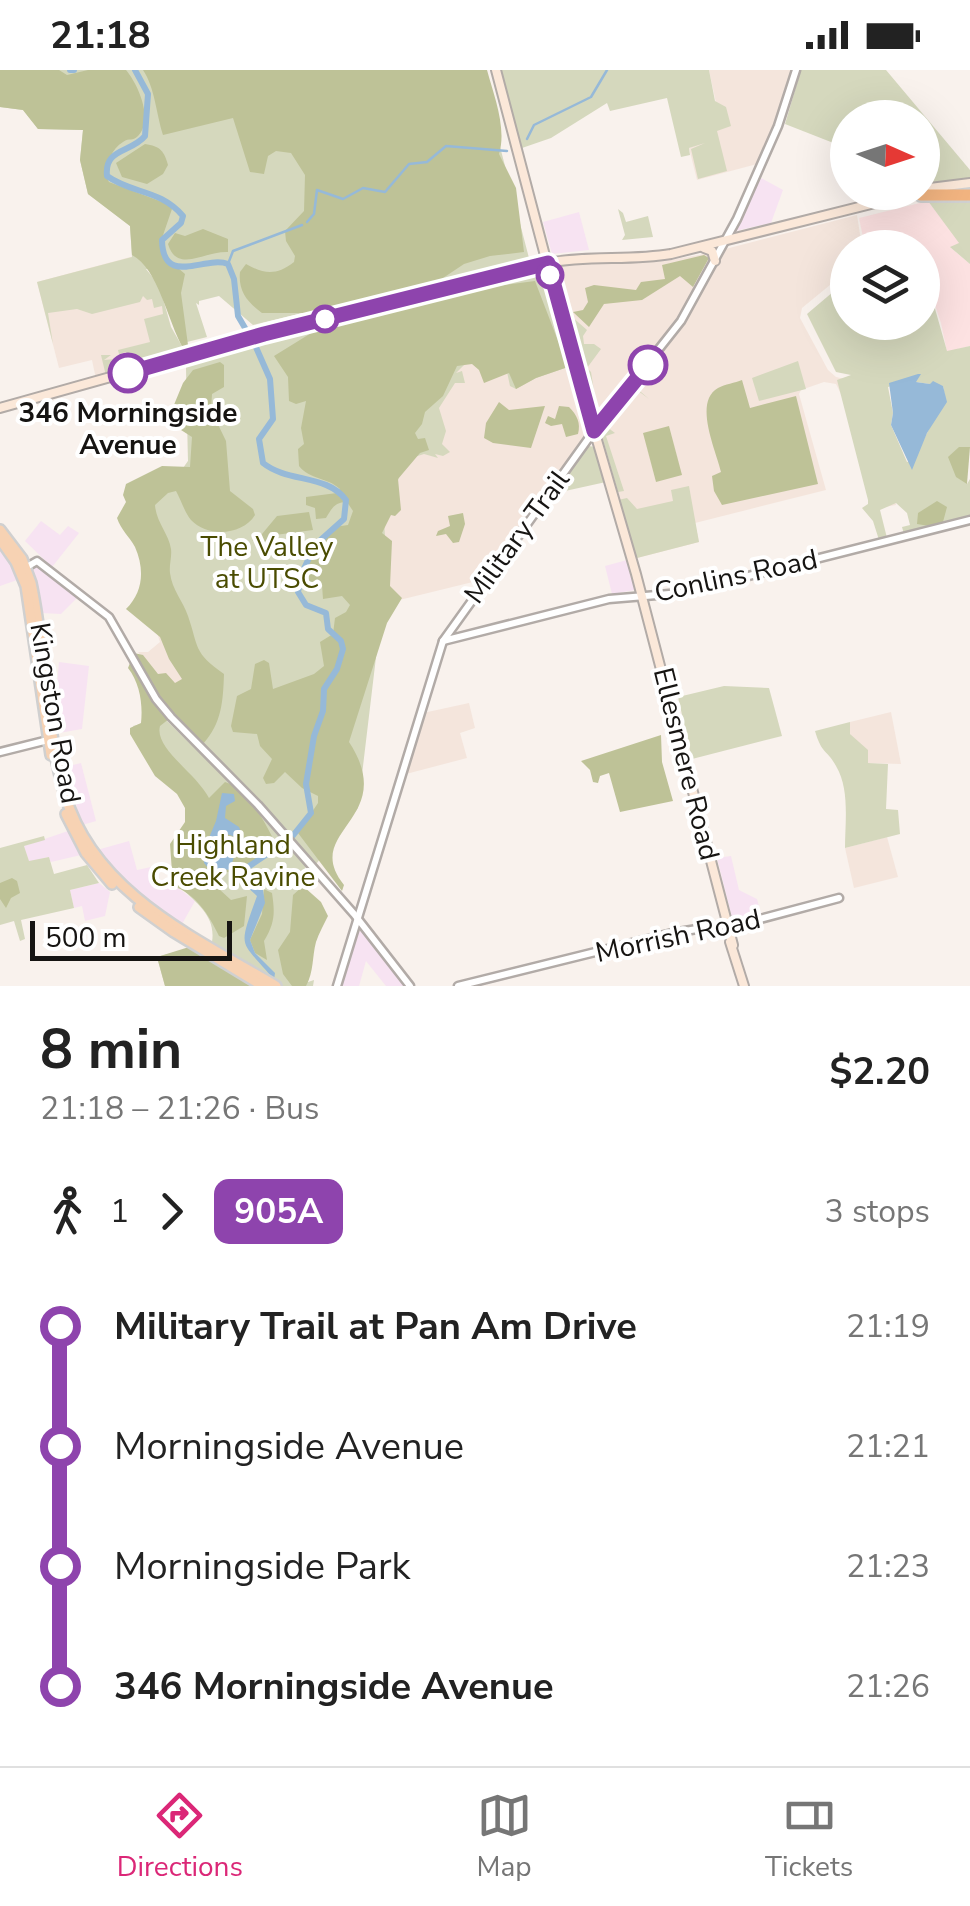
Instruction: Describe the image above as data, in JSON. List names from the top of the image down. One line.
{"streets":{"main road":["Kingston Road","Ellesmere Road"],"street":["Military Trail","Conlins Road","Morrish Road"]},"crossings":[["Military Trail","Conlins Road"],["Military Trail","Ellesmere Road"],["Conlins Road","Ellesmere Road"],["Ellesmere Road","Morrish Road"]],"parks":["The Valley at UTSC","Highland Creek Ravine"],"places":["346 Morningside Avenue"],"lines":["bus line 905A"],"scale_bar":"500 m","north":"right","page":{"status":"21:18","scale":"500 m","heading":["8 min","21:18 – 21:26 · Bus","$2.20"],"legs":["1","905A","3 stops"],"list":[{"name":"Military Trail at Pan Am Drive","value":"21:19"},{"name":"Morningside Avenue","value":"21:21"},{"name":"Morningside Park","value":"21:23"},{"name":"346 Morningside Avenue","value":"21:26"}],"tabs":["Directions","Map","Tickets"]}}
